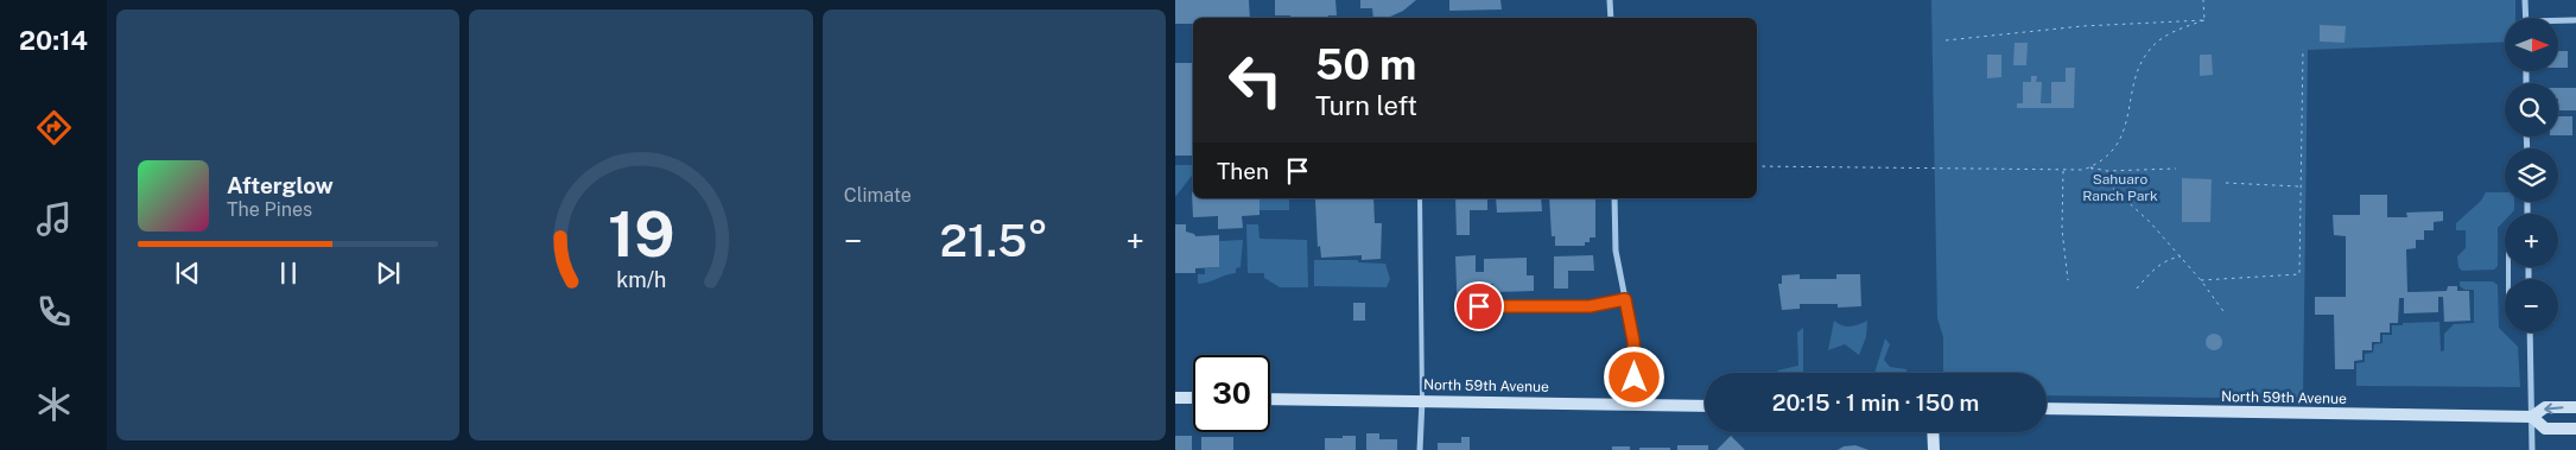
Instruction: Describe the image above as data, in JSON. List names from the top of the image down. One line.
{"streets":{"main road":["North 59th Avenue"]},"parks":["Sahuaro Ranch Park"],"north":"right","page":{"tabs":"20:14","tile":"Climate","map_buttons":["+","−"],"turn":["50 m","Turn left"],"then":"Then","song":["Afterglow","The Pines"],"heat":["−","21.5°","+"],"limit":"30","trip":"20:15 · 1 min · 150 m","gauge":["19","km/h"]}}
